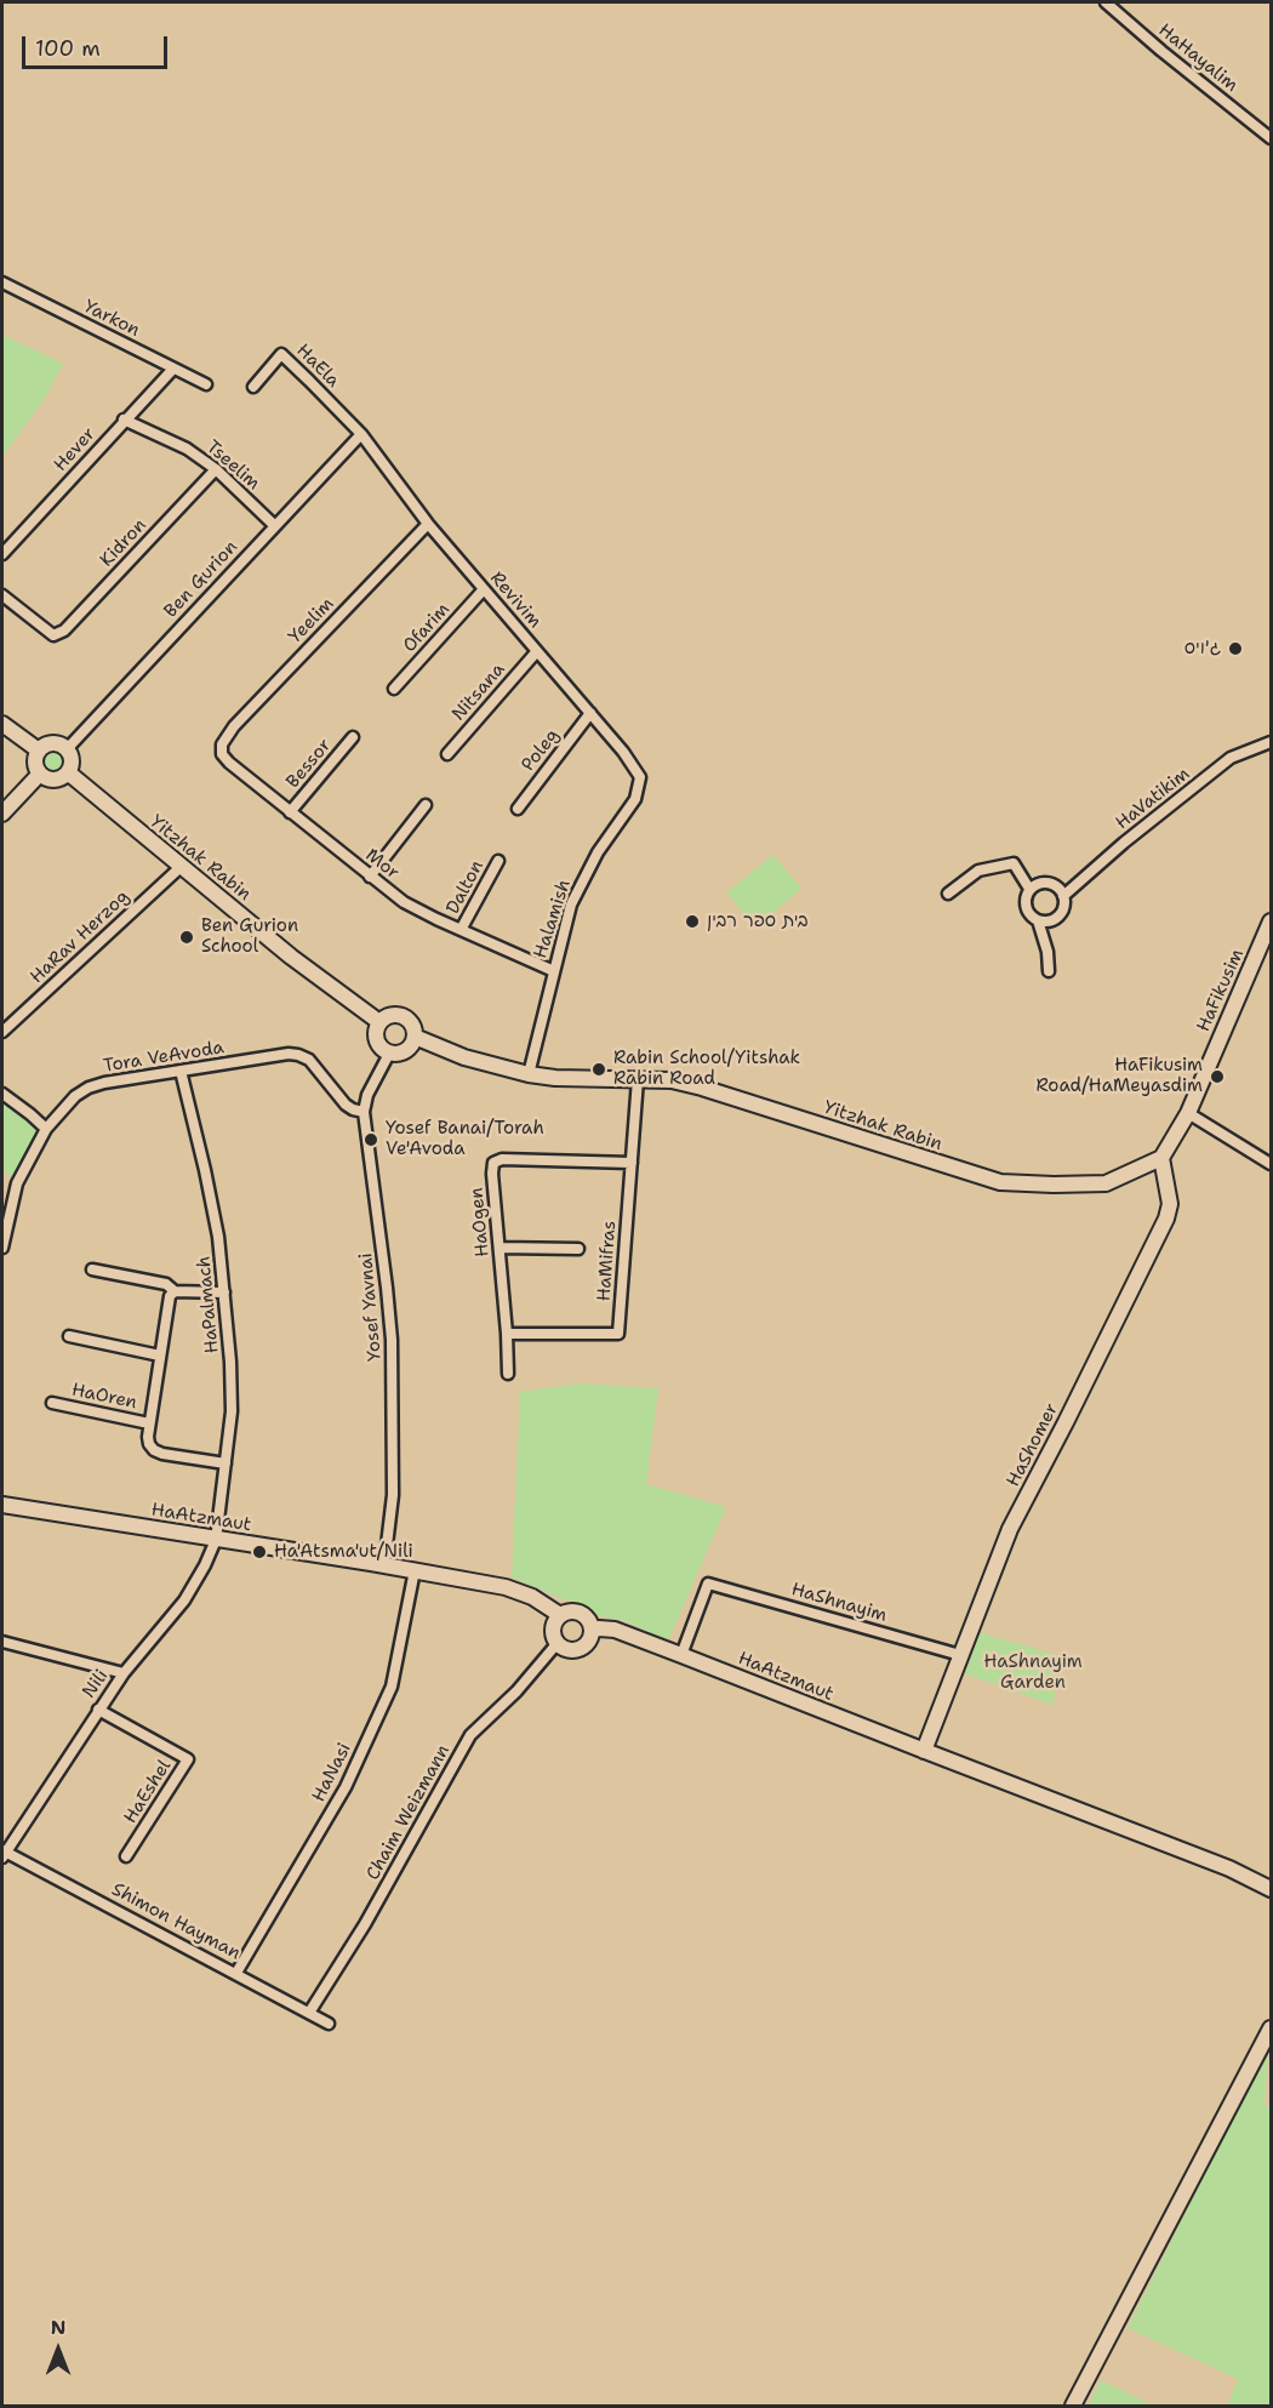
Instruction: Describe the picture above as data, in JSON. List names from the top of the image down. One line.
{"streets":{"street":["HaHayalim","Yarkon","HaEla","Hever","Tseelim","Kidron","Ben Gurion","Revivim","Yeelim","Ofarim","Nitsana","Poleg","Bessor","HaVatikim","Yitzhak Rabin","Mor","Dalton","Halamish","HaRav Herzog","HaFikusim","Tora VeAvoda","HaOgen","HaMifras","HaPalmach","Yosef Yavnai","HaOren","HaShomer","HaAtzmaut","HaShnayim","Nili","HaNasi","HaEshel","Chaim Weizmann","Shimon Hayman"]},"crossings":[["Yarkon","Hever"],["HaEla","Ben Gurion"],["HaEla","Revivim"],["Hever","Tseelim"],["Tseelim","Kidron"],["Tseelim","Ben Gurion"],["Ben Gurion","Revivim"],["Ben Gurion","Yitzhak Rabin"],["Revivim","Yeelim"],["Revivim","Ofarim"],["Revivim","Nitsana"],["Revivim","Poleg"],["Revivim","Halamish"],["Yeelim","Mor"],["Bessor","Mor"],["Yitzhak Rabin","Halamish"],["Yitzhak Rabin","HaRav Herzog"],["Yitzhak Rabin","HaMifras"],["Yitzhak Rabin","Yosef Yavnai"],["Yitzhak Rabin","HaShomer"],["Mor","Dalton"],["Mor","Halamish"],["Tora VeAvoda","HaPalmach"],["Tora VeAvoda","Yosef Yavnai"],["HaOgen","HaMifras"],["HaPalmach","HaOren"],["HaPalmach","HaAtzmaut"],["HaPalmach","Nili"],["Yosef Yavnai","HaAtzmaut"],["HaShomer","HaAtzmaut"],["HaShomer","HaShnayim"],["HaAtzmaut","HaShnayim"],["HaAtzmaut","Nili"],["HaAtzmaut","HaNasi"],["HaAtzmaut","Chaim Weizmann"],["Nili","HaEshel"],["Nili","Shimon Hayman"],["HaNasi","Shimon Hayman"],["Chaim Weizmann","Shimon Hayman"]],"parks":["HaShnayim Garden"],"places":["ג'ויס","בית ספר רבין","Ben Gurion School","Rabin School/Yitshak Rabin Road","HaFikusim Road/HaMeyasdim","Yosef Banai/Torah Ve'Avoda","Ha'Atsma'ut/Nili"],"scale_bar":"100 m","north":"top"}
